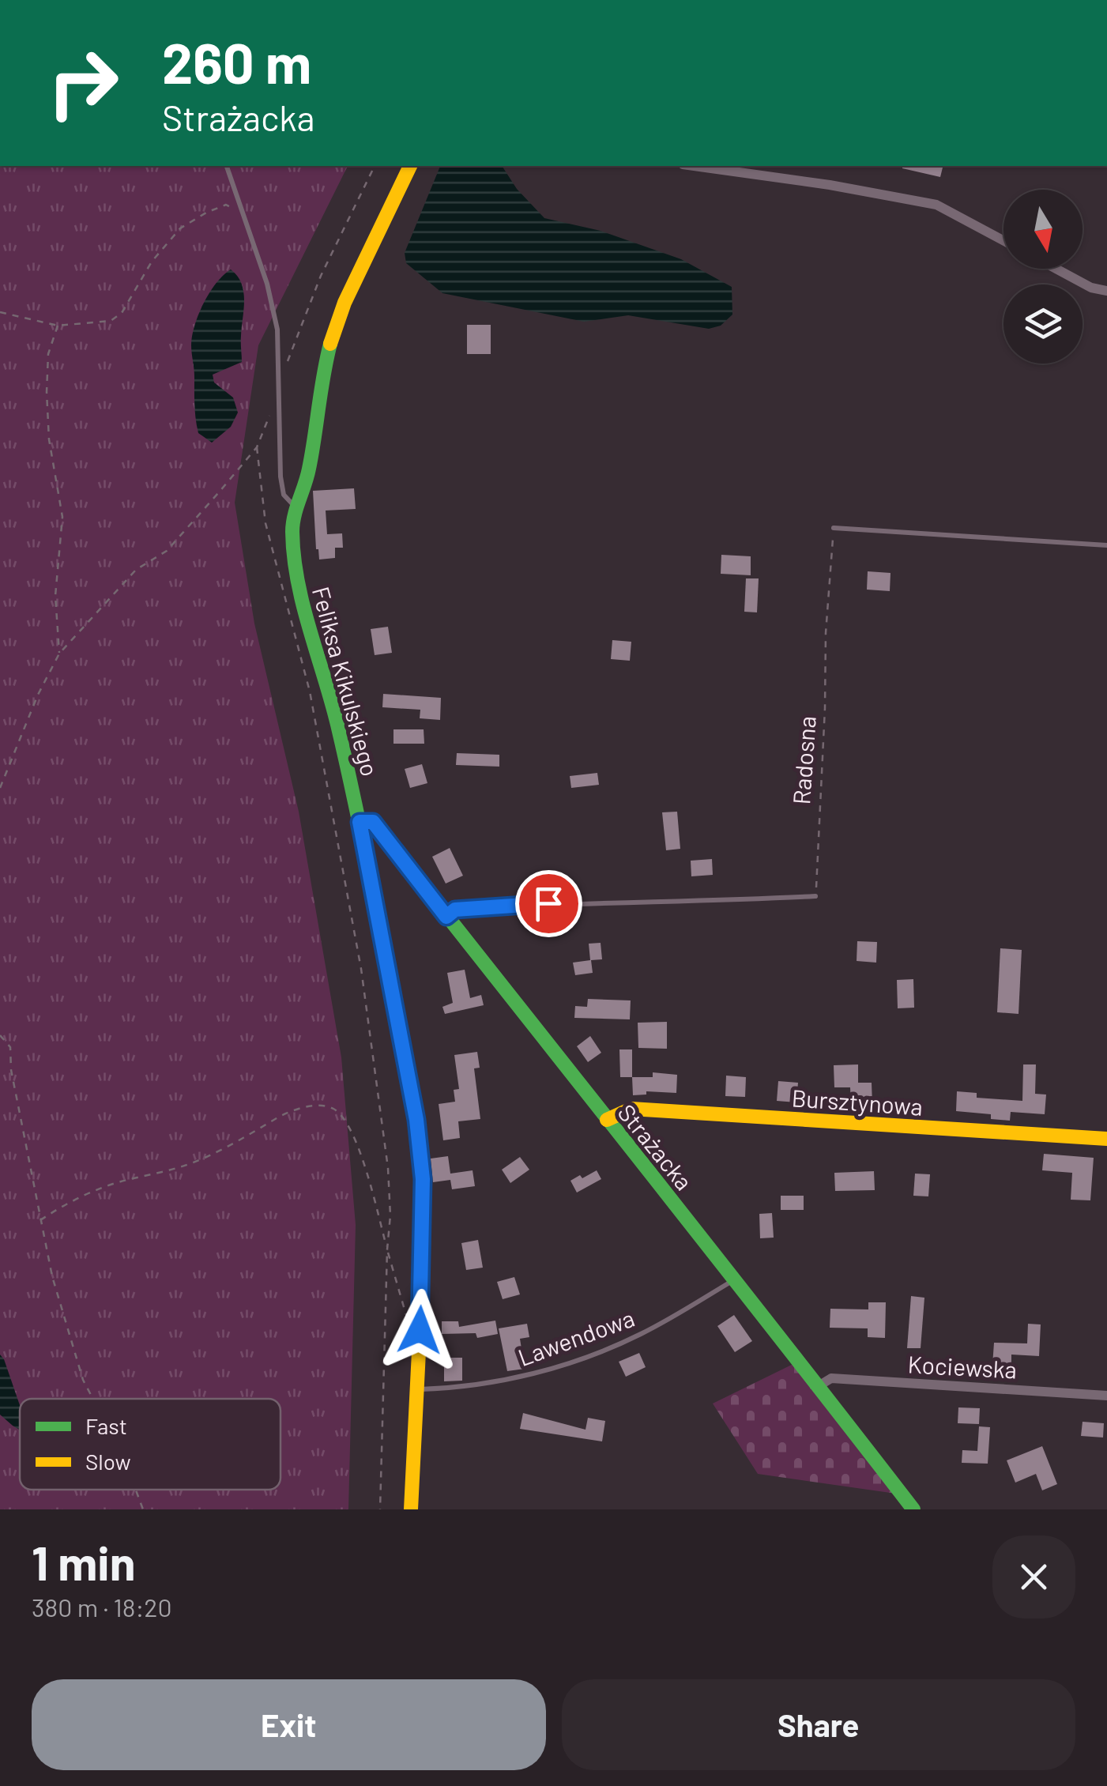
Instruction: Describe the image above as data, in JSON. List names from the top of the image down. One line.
{"streets":{"street":["Feliksa Kikulskiego","Bursztynowa","Strażacka","Kociewska"],"lane":["Lawendowa"],"path":["Radosna"]},"crossings":[["Feliksa Kikulskiego","Strażacka"],["Feliksa Kikulskiego","Lawendowa"],["Bursztynowa","Strażacka"],["Strażacka","Lawendowa"],["Strażacka","Kociewska"]],"legend":["Fast","Slow"],"north":"bottom","page":{"turn":["260 m","Strażacka"],"heading":["1 min","380 m · 18:20"],"buttons":["Exit","Share"]}}
